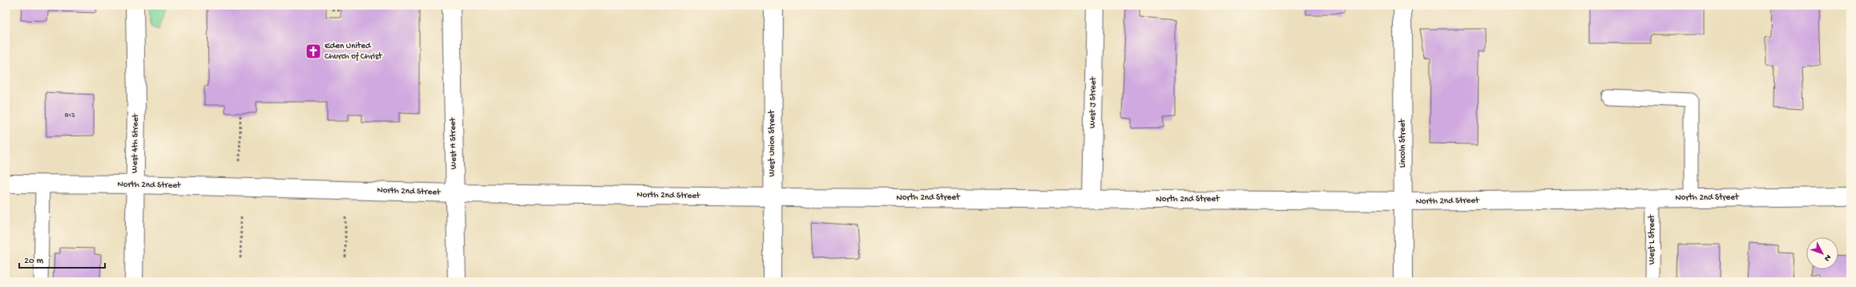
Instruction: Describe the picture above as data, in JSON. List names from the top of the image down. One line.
{"streets":{"street":["West J Street","West 4th Street","West H Street","West Union Street","Lincoln Street","North 2nd Street"],"lane":["West L Street"]},"crossings":[["West J Street","North 2nd Street"],["West 4th Street","North 2nd Street"],["West H Street","North 2nd Street"],["West Union Street","North 2nd Street"],["Lincoln Street","North 2nd Street"],["North 2nd Street","West L Street"]],"places":{"church":["Eden United Church of Christ"]},"house_numbers":["813"],"scale_bar":"20 m","north":"bottom right"}
